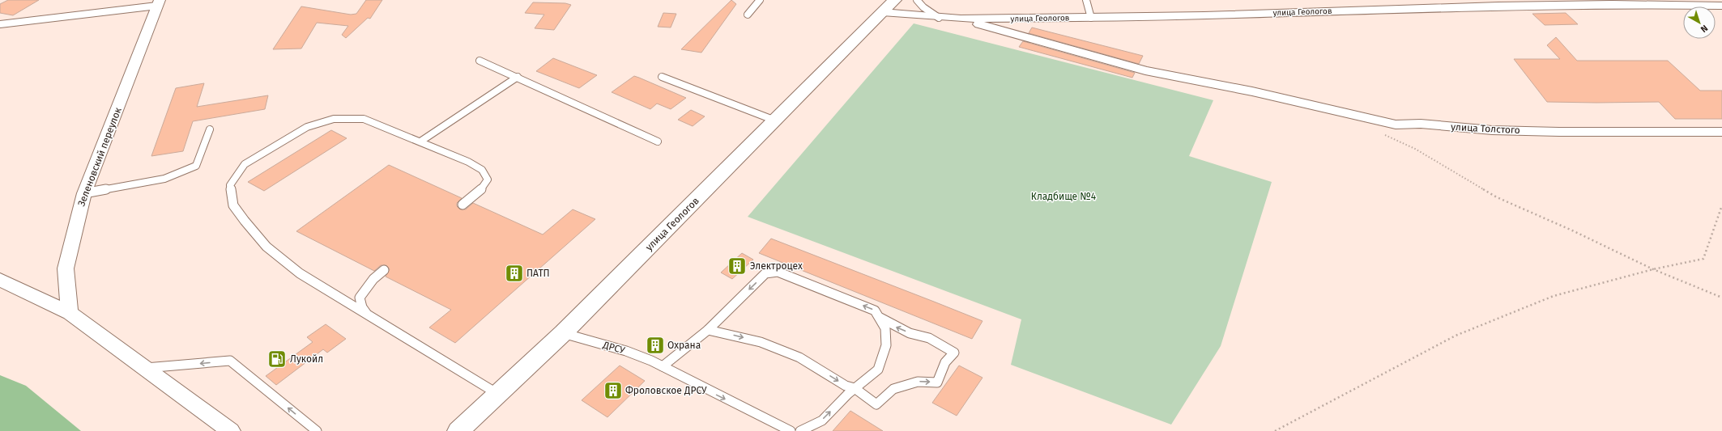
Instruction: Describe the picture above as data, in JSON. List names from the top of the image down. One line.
{"streets":{"street":["улица Геологов","улица Толстого","Зеленовский переулок"],"lane":["ДРСУ"]},"crossings":[["улица Геологов","улица Толстого"],["улица Геологов","ДРСУ"]],"parks":["Кладбище №4"],"places":{"building":["Электроцех","ПАТП","Охрана","Фроловское ДРСУ"],"fuel station":["Лукойл"]},"north":"bottom right"}
